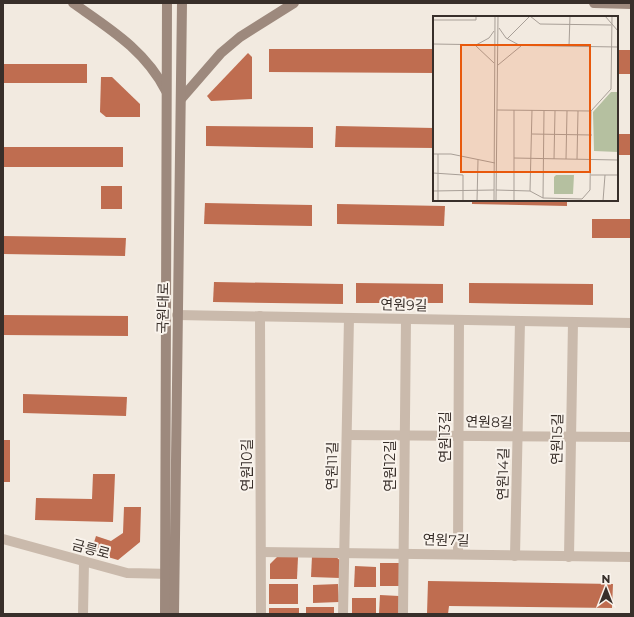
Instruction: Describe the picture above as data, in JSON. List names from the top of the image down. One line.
{"streets":{"street":["연원9길","국원대로","연원8길","연원13길","연원15길","연원10길","연원11길","연원12길","연원14길","연원7길","금릉로"]},"crossings":[["연원9길","국원대로"],["연원9길","연원13길"],["연원9길","연원15길"],["연원9길","연원10길"],["연원9길","연원11길"],["연원9길","연원12길"],["연원9길","연원14길"],["국원대로","금릉로"],["연원8길","연원13길"],["연원8길","연원15길"],["연원8길","연원11길"],["연원8길","연원12길"],["연원8길","연원14길"],["연원13길","연원7길"],["연원15길","연원7길"],["연원10길","연원7길"],["연원11길","연원7길"],["연원12길","연원7길"],["연원14길","연원7길"]],"north":"top"}
